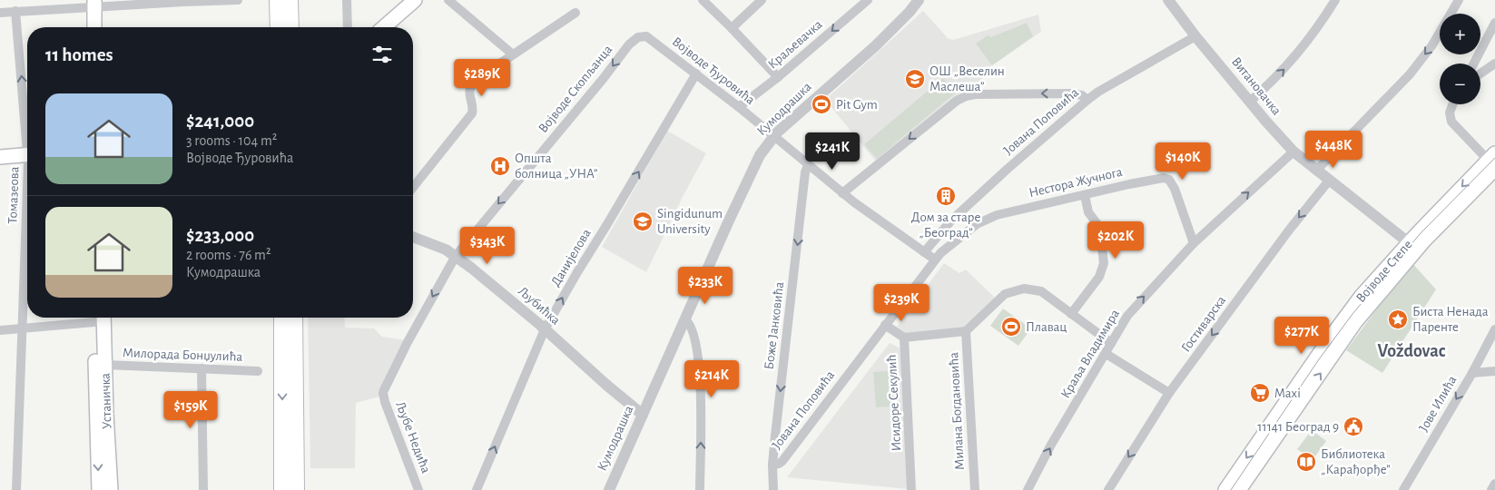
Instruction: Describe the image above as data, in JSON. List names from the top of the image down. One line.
{"streets":{"main road":["Војводе Степе","Устаничка"],"street":["Краљевачка","Војводе Ђуровића","Витановачка","Војводе Скопљанца","Кумодрашка","Јована Поповића","Нестора Жучнога","Томазеова","Данијелова","Љубићка","Гостиварска","Боже Јанковића","Краља Владимира","Милорада Бонџулића","Исидоре Секулић","Јове Илића","Милана Богдановића","Љубе Недића"]},"crossings":[["Краљевачка","Војводе Ђуровића"],["Војводе Ђуровића","Војводе Скопљанца"],["Војводе Ђуровића","Кумодрашка"],["Војводе Ђуровића","Јована Поповића"],["Војводе Ђуровића","Нестора Жучнога"],["Војводе Ђуровића","Данијелова"],["Војводе Ђуровића","Боже Јанковића"],["Витановачка","Јована Поповића"],["Витановачка","Војводе Степе"],["Витановачка","Гостиварска"],["Витановачка","Краља Владимира"],["Војводе Скопљанца","Љубићка"],["Војводе Скопљанца","Љубе Недића"],["Кумодрашка","Љубићка"],["Јована Поповића","Нестора Жучнога"],["Јована Поповића","Боже Јанковића"],["Јована Поповића","Исидоре Секулић"],["Нестора Жучнога","Краља Владимира"],["Данијелова","Љубићка"],["Милорада Бонџулића","Устаничка"]],"one_way":["Данијелова","Гостиварска","Боже Јанковића","Краља Владимира","Јове Илића"],"districts":["Voždovac"],"places":{"school or university":["ОШ „Веселин Маслеша”","Singidunum University"],"sports":["Pit Gym","Плавац"],"hospital":["Општа болница „УНА”"],"building":["Дом за старе „Београд”"],"place":["Биста Ненада Паренте"],"supermarket":["Maxi"],"public building":["11141 Београд 9"],"library":["Библиотека „Карађорђе”"]},"page":{"map_buttons":["+","−"],"heading":"11 homes","price":["$289K","$448K","$241K","$140K","$202K","$343K","$233K","$239K","$277K","$214K","$159K"],"list":[{"name":"$241,000","note":"3 rooms · 104 m² · Војводе Ђуровића"},{"name":"$233,000","note":"2 rooms · 76 m² · Кумодрашка"}]}}
